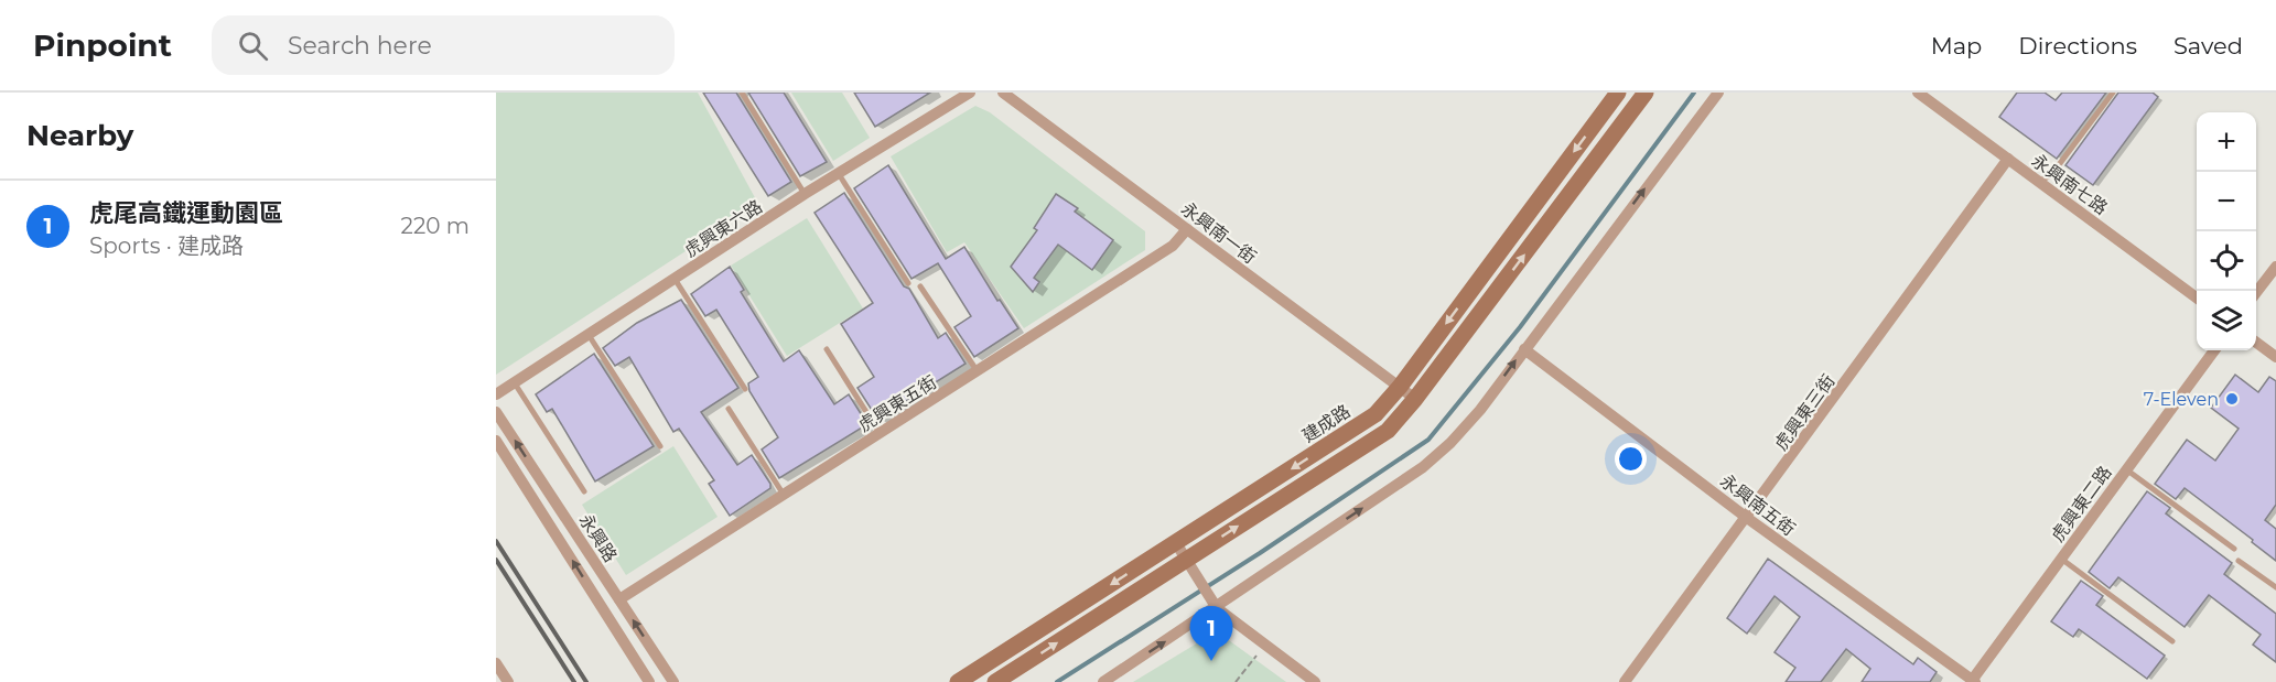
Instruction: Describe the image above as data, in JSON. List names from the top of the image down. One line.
{"streets":{"street":["永興南七路","虎興東六路","永興南一街","虎興東五街","虎興東三街","建成路","虎興東二路","永興南五街","永興路"]},"crossings":[["永興南七路","虎興東三街"],["永興南一街","虎興東五街"],["永興南一街","建成路"],["虎興東五街","永興路"],["虎興東三街","永興南五街"],["虎興東二路","永興南五街"]],"one_way":["永興路"],"places":["7-Eleven"],"page":{"header":"Pinpoint","search":"Search here","nav":["Map","Directions","Saved"],"heading":"Nearby","map_buttons":["+","−"],"list":[{"mark":"1","name":"虎尾高鐵運動園區","note":"Sports · 建成路","value":"220 m"}],"pins":"1"}}
